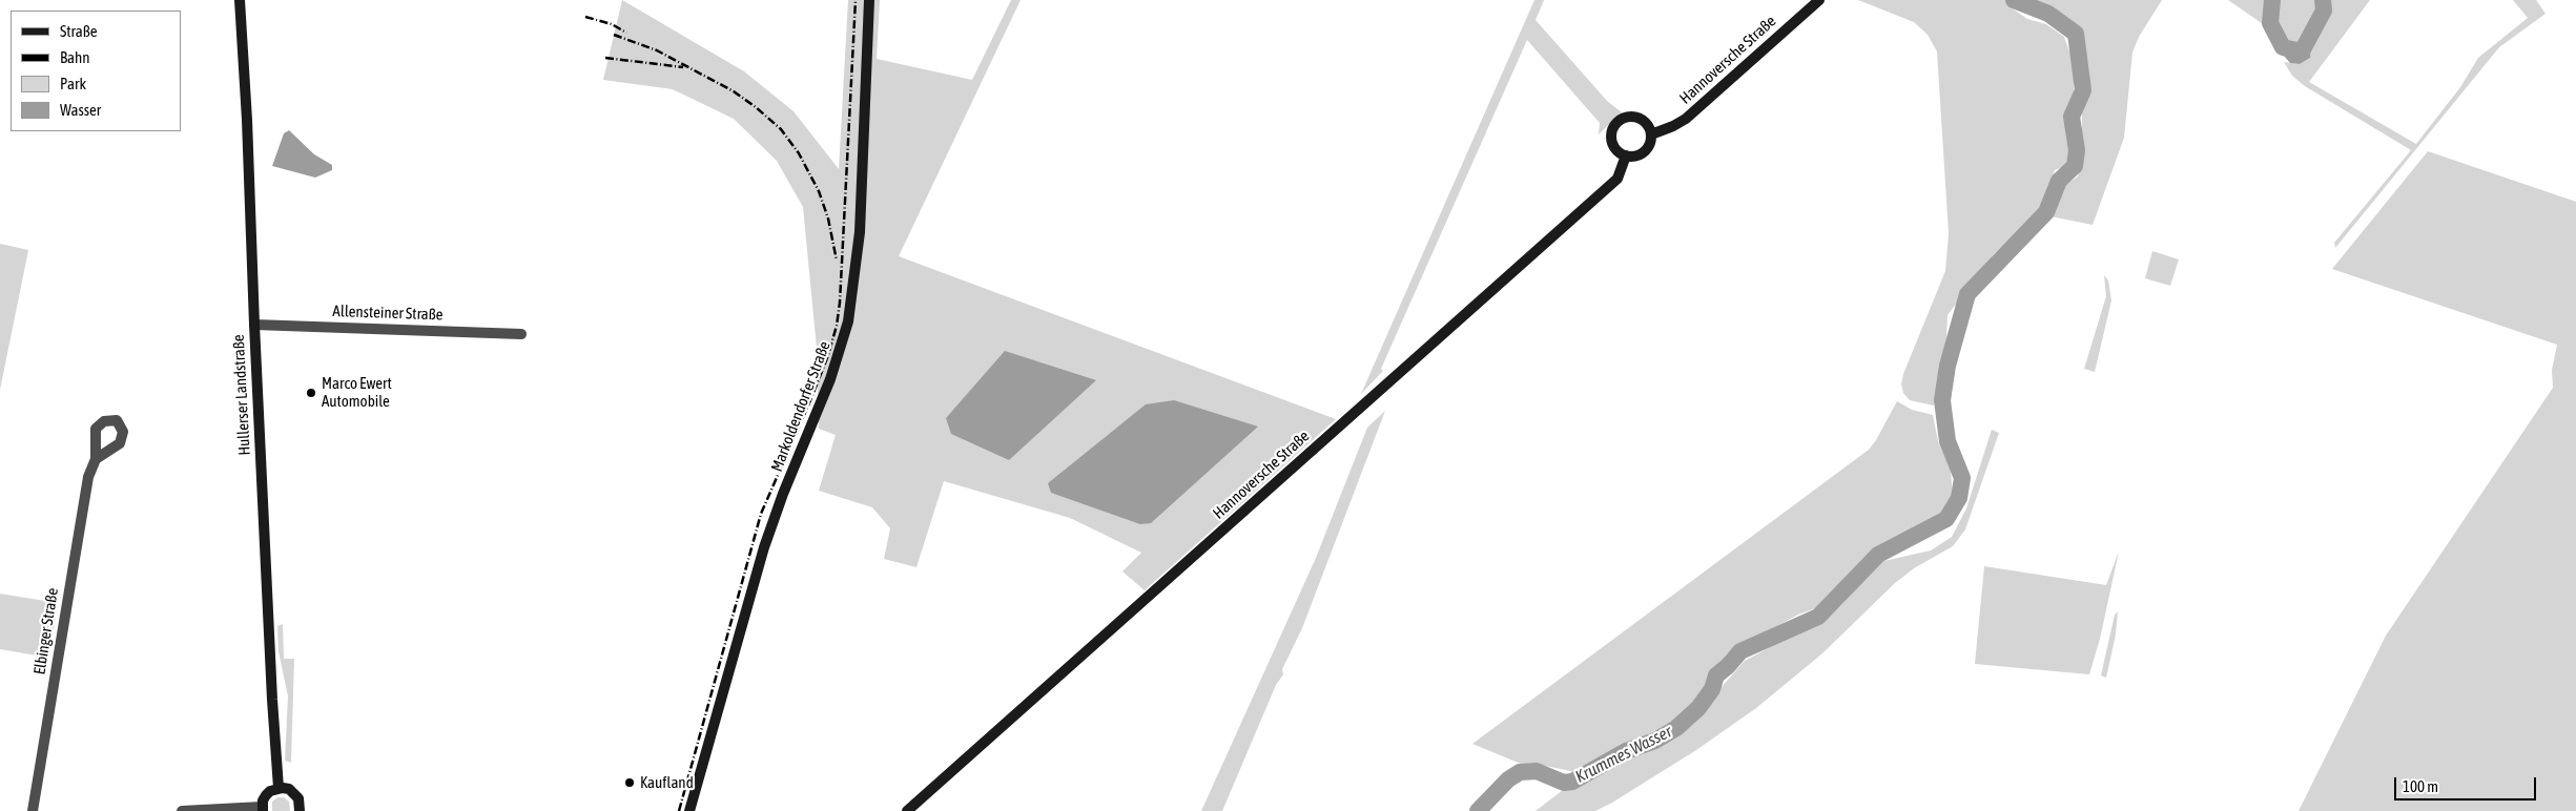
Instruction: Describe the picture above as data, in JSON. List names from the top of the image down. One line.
{"streets":{"main road":["Hannoversche Straße","Hullerser Landstraße","Markoldendorfer Straße"],"street":["Allensteiner Straße","Elbinger Straße"]},"crossings":[["Allensteiner Straße","Hullerser Landstraße"]],"water":["Krummes Wasser"],"places":["Marco Ewert Automobile","Kaufland"],"legend":["Straße","Bahn","Park","Wasser"],"scale_bar":"100 m"}
